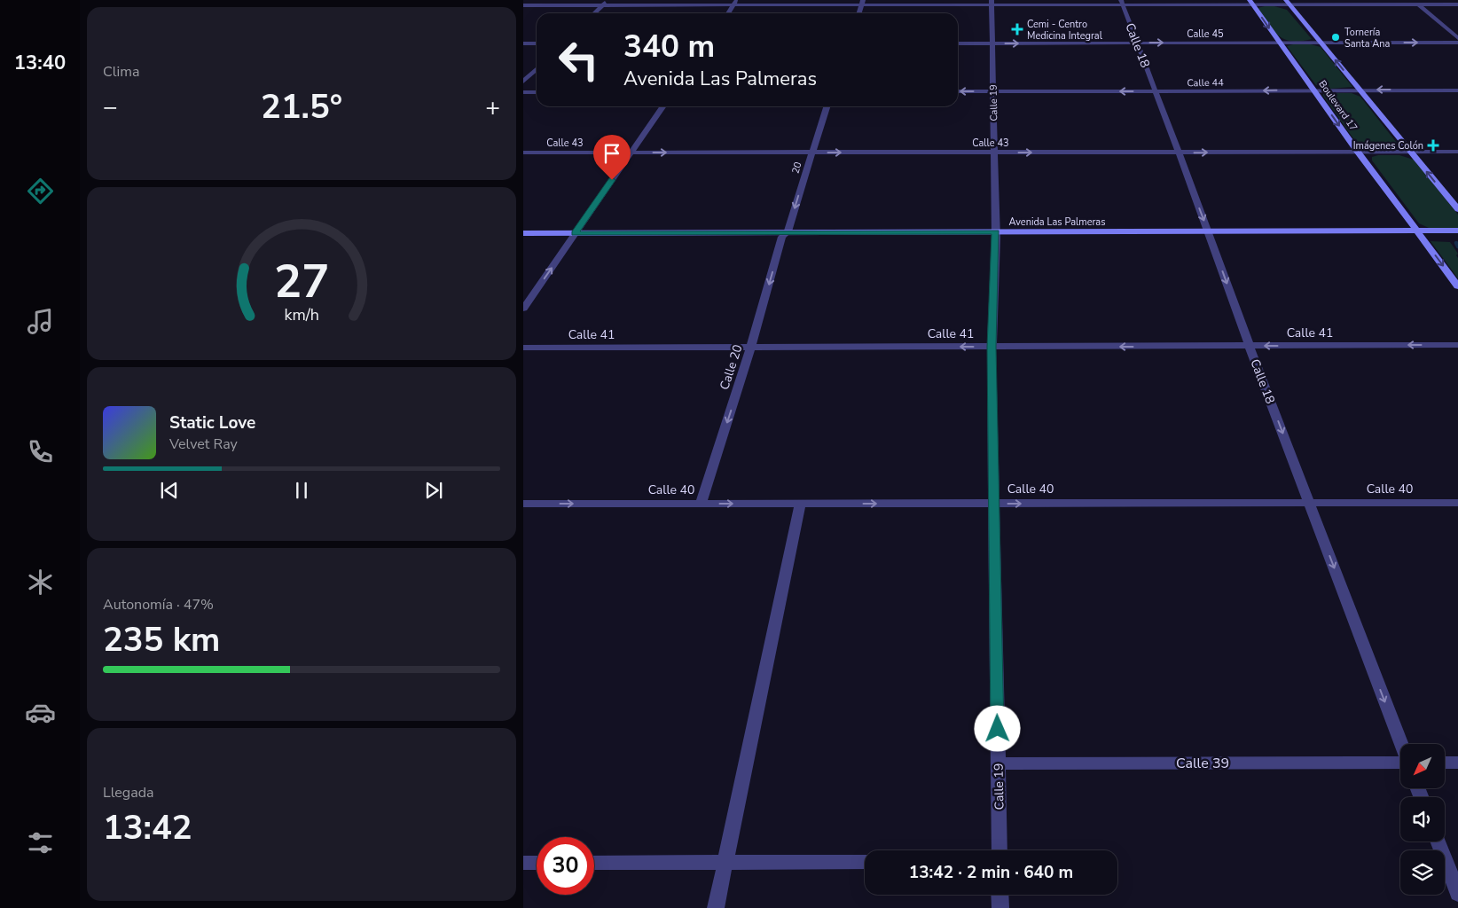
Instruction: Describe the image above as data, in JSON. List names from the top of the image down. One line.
{"streets":{"main road":["Boulevard 17","Avenida Las Palmeras"],"street":["Calle 45","Calle 18","Calle 44","Calle 19","Calle 43","20","Calle 41","Calle 20","Calle 40","Calle 39"]},"crossings":[["Calle 45","Calle 18"],["Calle 45","Calle 19"],["Calle 45","Boulevard 17"],["Calle 18","Calle 44"],["Calle 18","Calle 43"],["Calle 18","Avenida Las Palmeras"],["Calle 18","Calle 41"],["Calle 18","Calle 40"],["Calle 44","Calle 19"],["Calle 44","Boulevard 17"],["Calle 19","Calle 43"],["Calle 19","Avenida Las Palmeras"],["Calle 19","Calle 41"],["Calle 19","Calle 40"],["Calle 19","Calle 39"],["Boulevard 17","Calle 43"],["Boulevard 17","Avenida Las Palmeras"],["Calle 43","20"],["20","Avenida Las Palmeras"],["20","Calle 20"],["Avenida Las Palmeras","Calle 20"],["Calle 41","Calle 20"],["Calle 20","Calle 40"]],"one_way":["Calle 18","Calle 43","20","Calle 41","Calle 20","Calle 40"],"places":{"health":["Cemi - Centro Medicina Integral","Imágenes Colón"],"other":["Tornería Santa Ana"]},"north":"bottom left","page":{"tabs":"13:40","tile":["Clima",["Autonomía · 47%","235 km"],["Llegada","13:42"]],"turn":["340 m","Avenida Las Palmeras"],"heat":["−","21.5°","+"],"song":["Static Love","Velvet Ray"],"limit":"30","trip":"13:42 · 2 min · 640 m","gauge":["27","km/h"]}}
